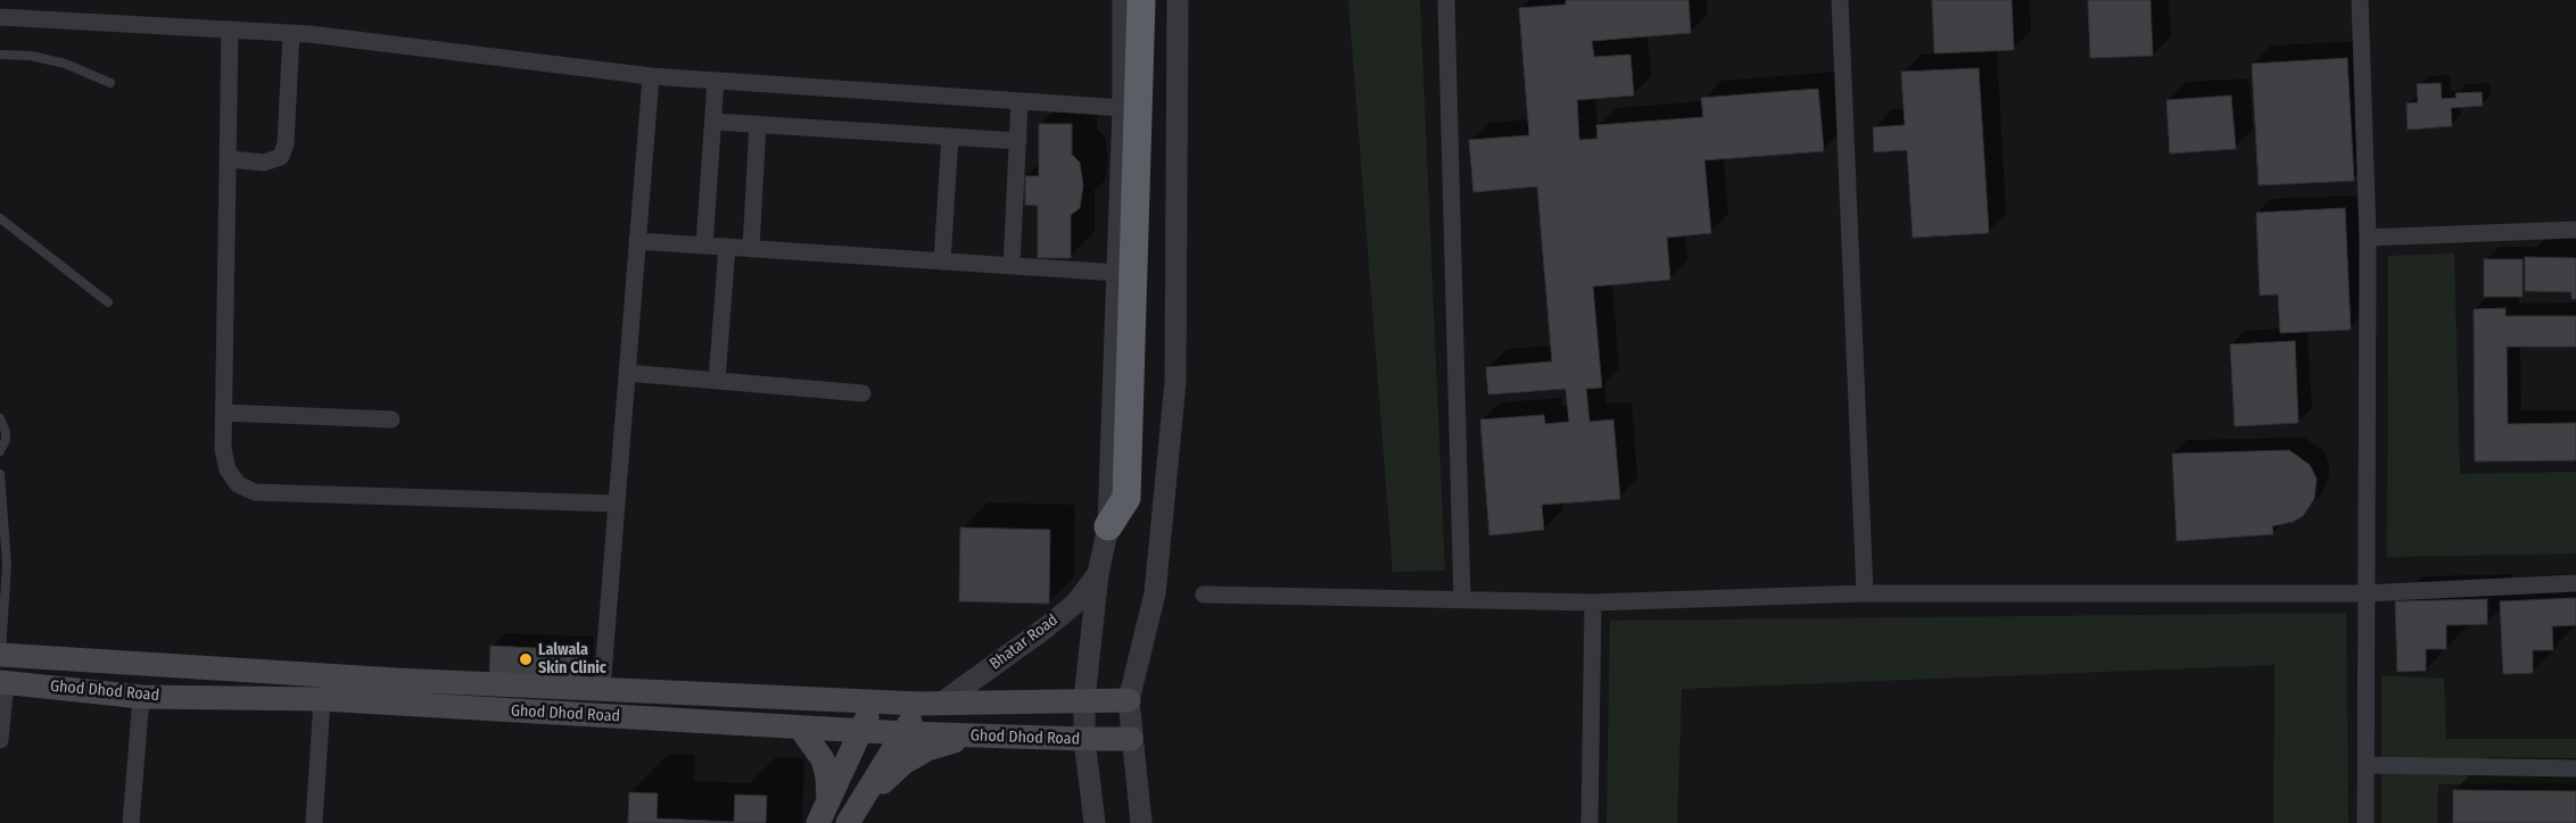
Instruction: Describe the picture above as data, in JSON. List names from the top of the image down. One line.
{"streets":{"main road":["Bhatar Road","Ghod Dhod Road"]},"crossings":[["Bhatar Road","Ghod Dhod Road"]],"places":["Lalwala Skin Clinic"]}
